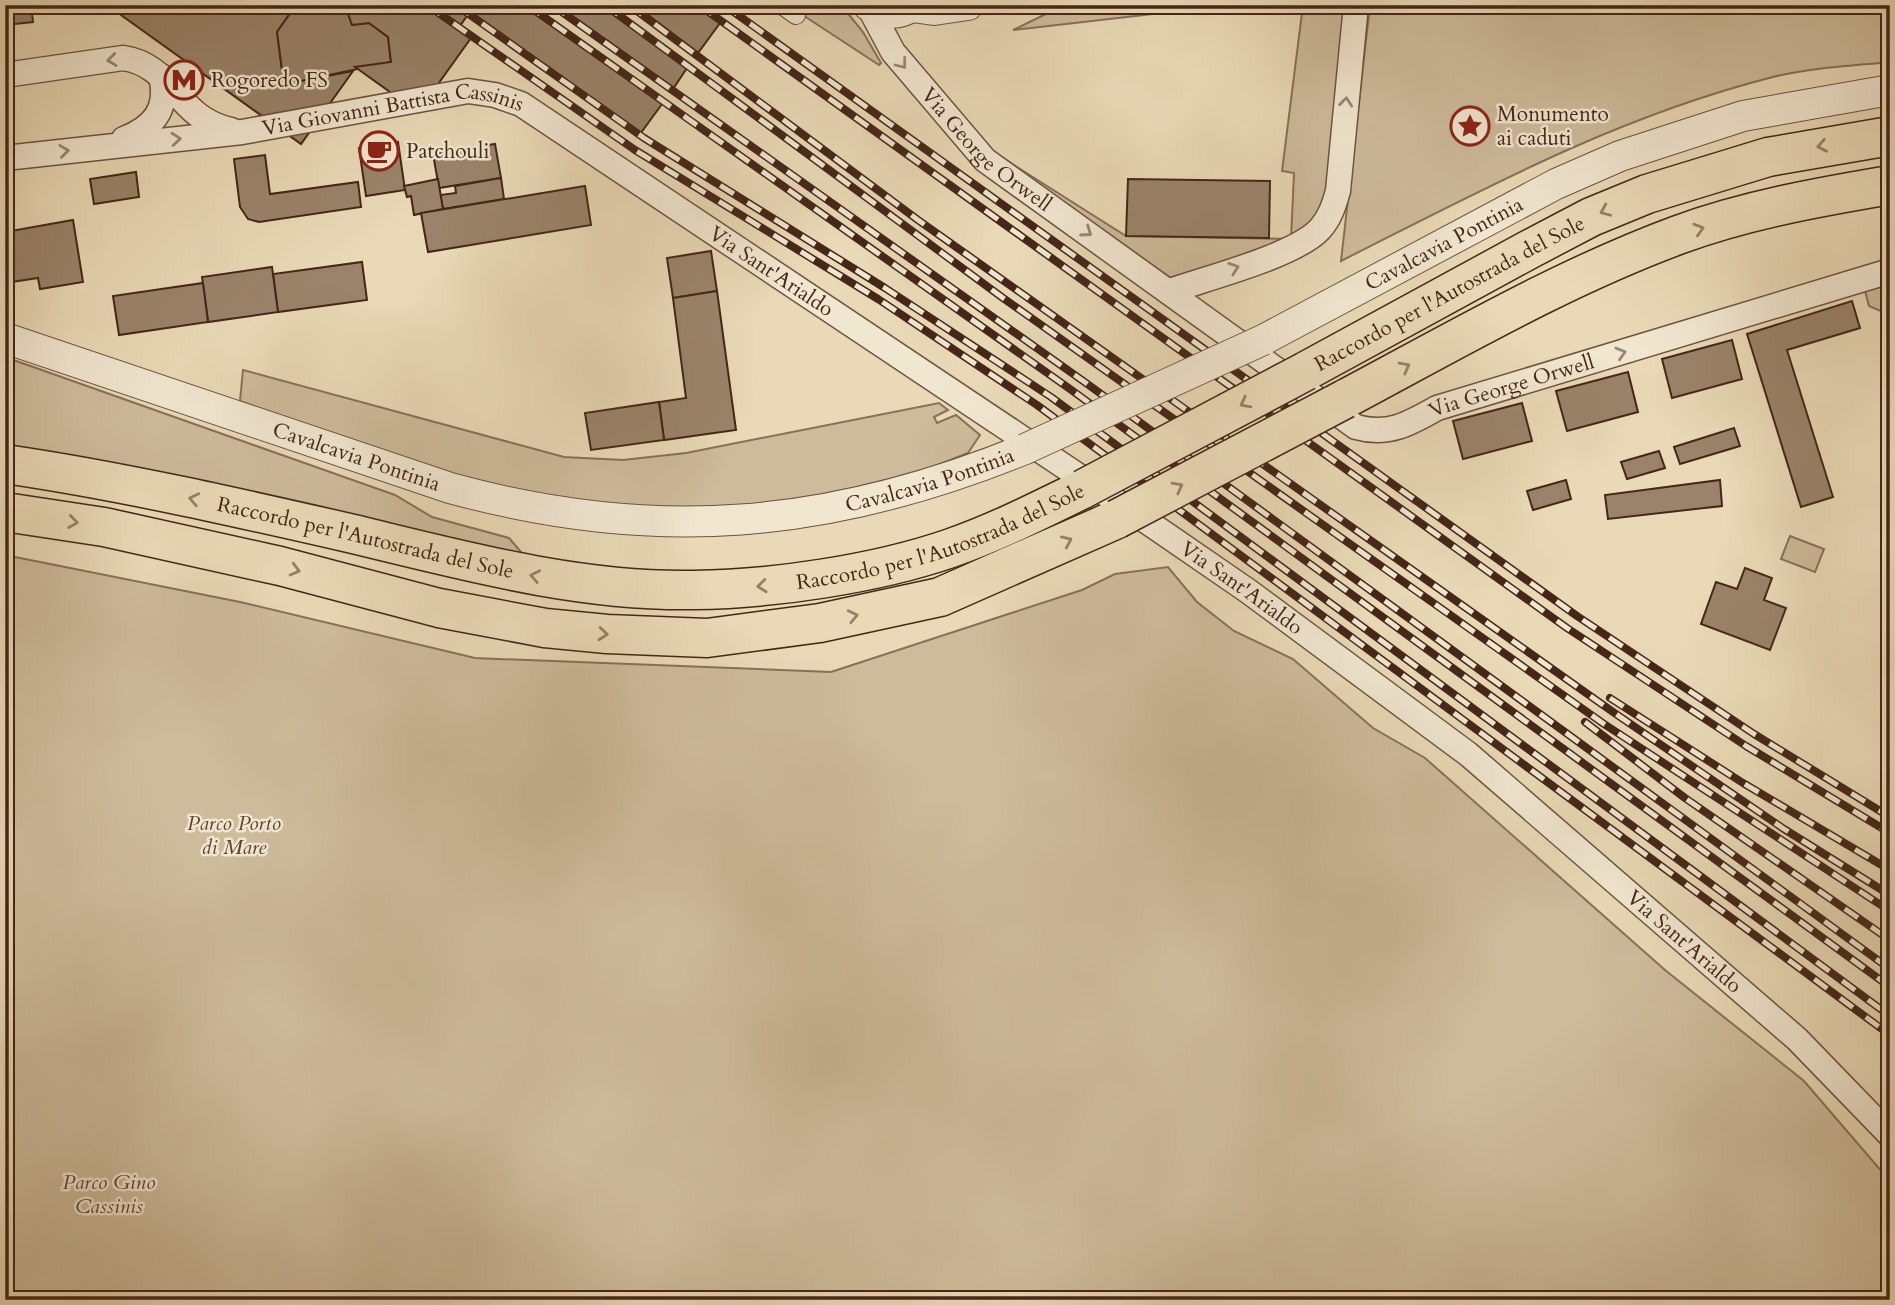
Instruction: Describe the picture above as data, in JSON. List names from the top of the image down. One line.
{"streets":{"highway":["Raccordo per l'Autostrada del Sole"],"street":["Via Giovanni Battista Cassinis","Via George Orwell","Cavalcavia Pontinia","Via Sant'Arialdo"]},"crossings":[["Via Giovanni Battista Cassinis","Via Sant'Arialdo"]],"one_way":["Via George Orwell"],"parks":["Parco Porto di Mare","Parco Gino Cassinis"],"places":{"metro station":["Rogoredo FS"],"place":["Monumento ai caduti"],"cafe":["Patchouli"]}}
